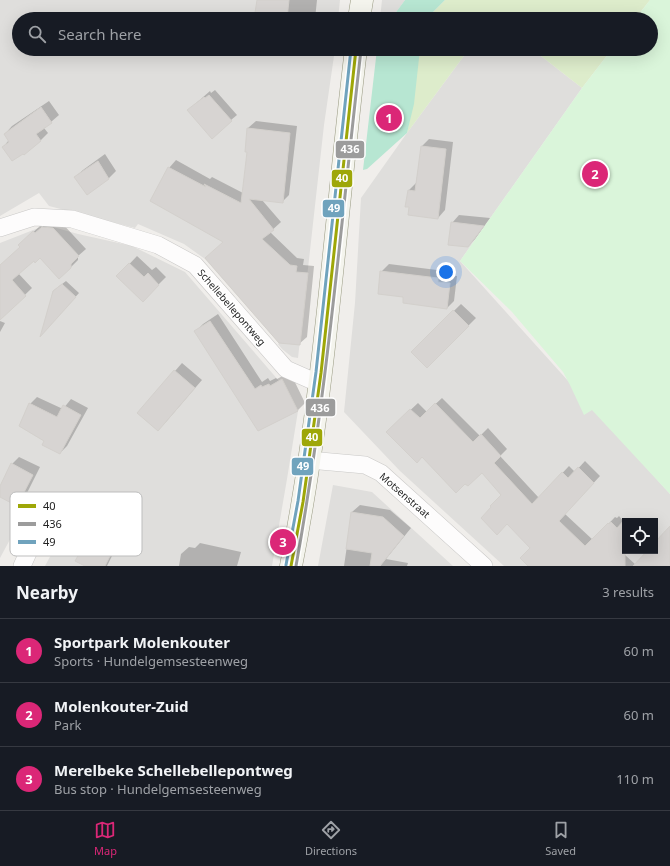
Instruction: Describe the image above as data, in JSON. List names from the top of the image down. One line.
{"streets":{"street":["Schellebellepontweg","Motsenstraat"]},"lines":["transit line 40","transit line 436","transit line 49"],"legend":["40","436","49"],"page":{"search":"Search here","pins":["1","2","3"],"heading":["Nearby","3 results"],"list":[{"mark":"1","name":"Sportpark Molenkouter","note":"Sports · Hundelgemsesteenweg","value":"60 m"},{"mark":"2","name":"Molenkouter-Zuid","note":"Park","value":"60 m"},{"mark":"3","name":"Merelbeke Schellebellepontweg","note":"Bus stop · Hundelgemsesteenweg","value":"110 m"}],"nav":["Map","Directions","Saved"]}}
